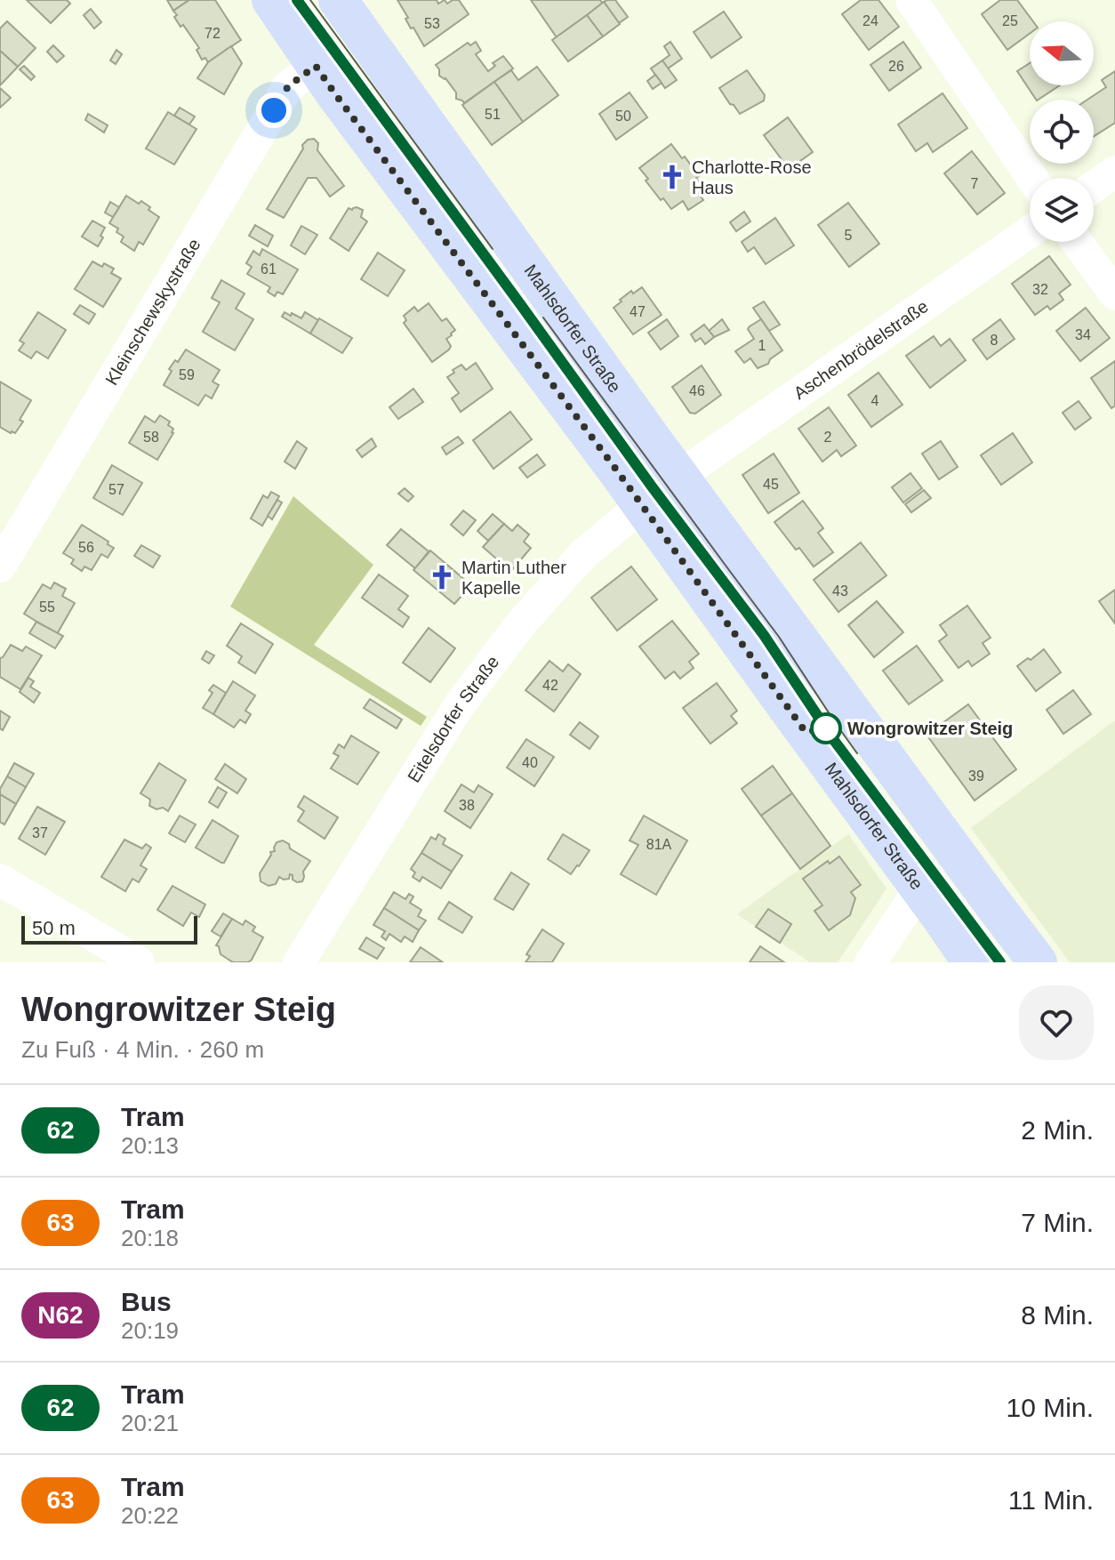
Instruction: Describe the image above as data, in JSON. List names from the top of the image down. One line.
{"streets":{"main road":["Mahlsdorfer Straße"],"street":["Kleinschewskystraße","Aschenbrödelstraße","Eitelsdorfer Straße"]},"crossings":[["Kleinschewskystraße","Mahlsdorfer Straße"],["Mahlsdorfer Straße","Aschenbrödelstraße"],["Mahlsdorfer Straße","Eitelsdorfer Straße"]],"places":{"church":["Charlotte-Rose Haus","Martin Luther Kapelle"],"other":["Wongrowitzer Steig"]},"lines":["tram line 62"],"house_numbers":["24","25","53","72","26","51","50","7","5","61","32","47","34","8","1","59","46","4","58","2","45","57","56","43","55","42","40","39","38","37","81A"],"scale_bar":"50 m","north":"left","page":{"scale":"50 m","heading":["Wongrowitzer Steig","Zu Fuß · 4 Min. · 260 m"],"list":[{"mark":"62","name":"Tram","note":"20:13","value":"2 Min."},{"mark":"63","name":"Tram","note":"20:18","value":"7 Min."},{"mark":"N62","name":"Bus","note":"20:19","value":"8 Min."},{"mark":"62","name":"Tram","note":"20:21","value":"10 Min."},{"mark":"63","name":"Tram","note":"20:22","value":"11 Min."}]}}
